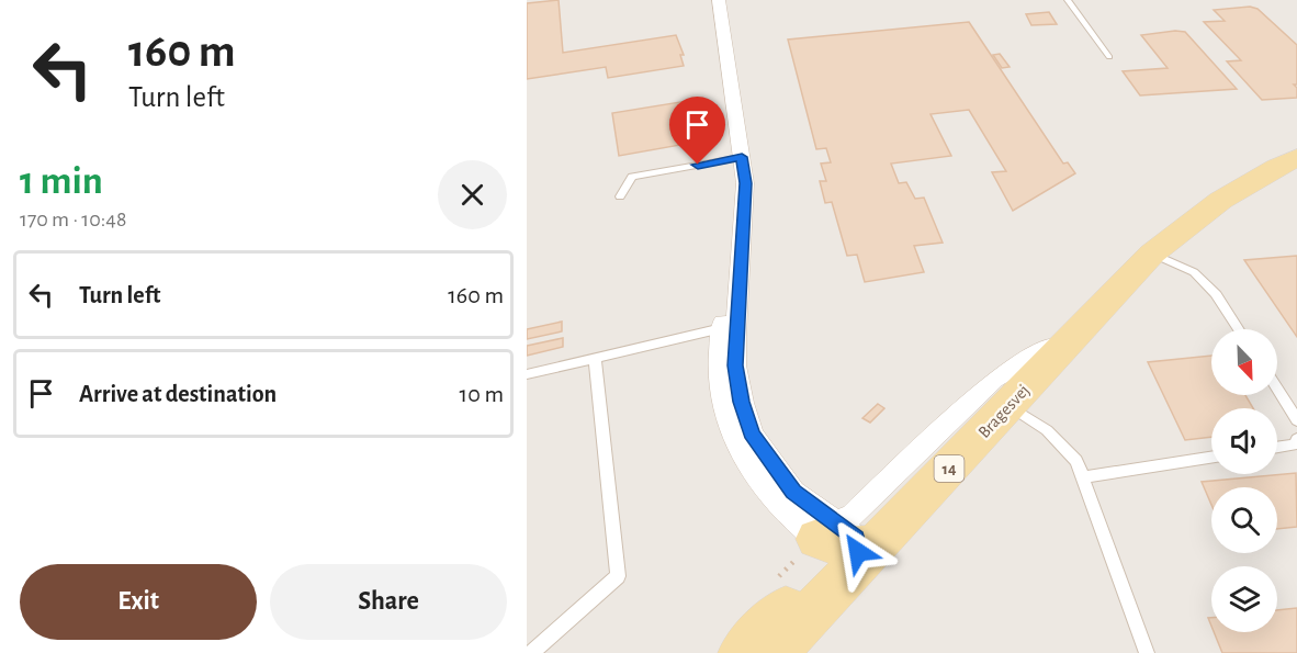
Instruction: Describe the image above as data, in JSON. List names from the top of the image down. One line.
{"streets":{"main road":["Bragesvej","14"]},"north":"bottom right","page":{"turn":["160 m","Turn left"],"heading":["1 min","170 m · 10:48"],"list":[{"name":"Turn left","value":"160 m"},{"name":"Arrive at destination","value":"10 m"}],"buttons":["Exit","Share"]}}
